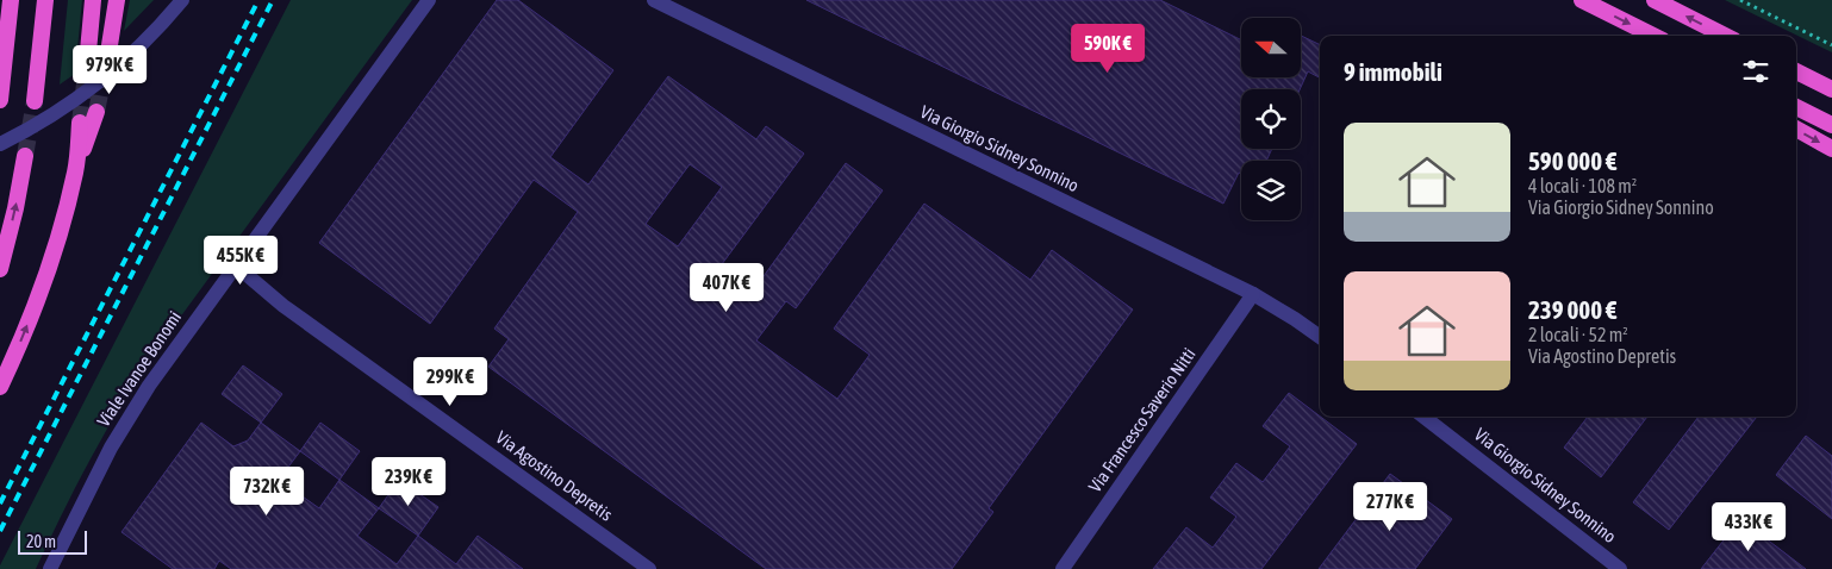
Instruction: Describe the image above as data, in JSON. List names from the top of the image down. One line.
{"streets":{"street":["Via Giorgio Sidney Sonnino","Viale Ivanoe Bonomi","Via Francesco Saverio Nitti","Via Agostino Depretis"]},"crossings":[["Via Giorgio Sidney Sonnino","Via Francesco Saverio Nitti"],["Viale Ivanoe Bonomi","Via Agostino Depretis"]],"scale_bar":"20 m","north":"left","page":{"price":["590K €","979K €","455K €","407K €","299K €","239K €","732K €","277K €","433K €"],"heading":"9 immobili","list":[{"name":"590 000 €","note":"4 locali · 108 m² · Via Giorgio Sidney Sonnino"},{"name":"239 000 €","note":"2 locali · 52 m² · Via Agostino Depretis"}],"scale":"20 m"}}
